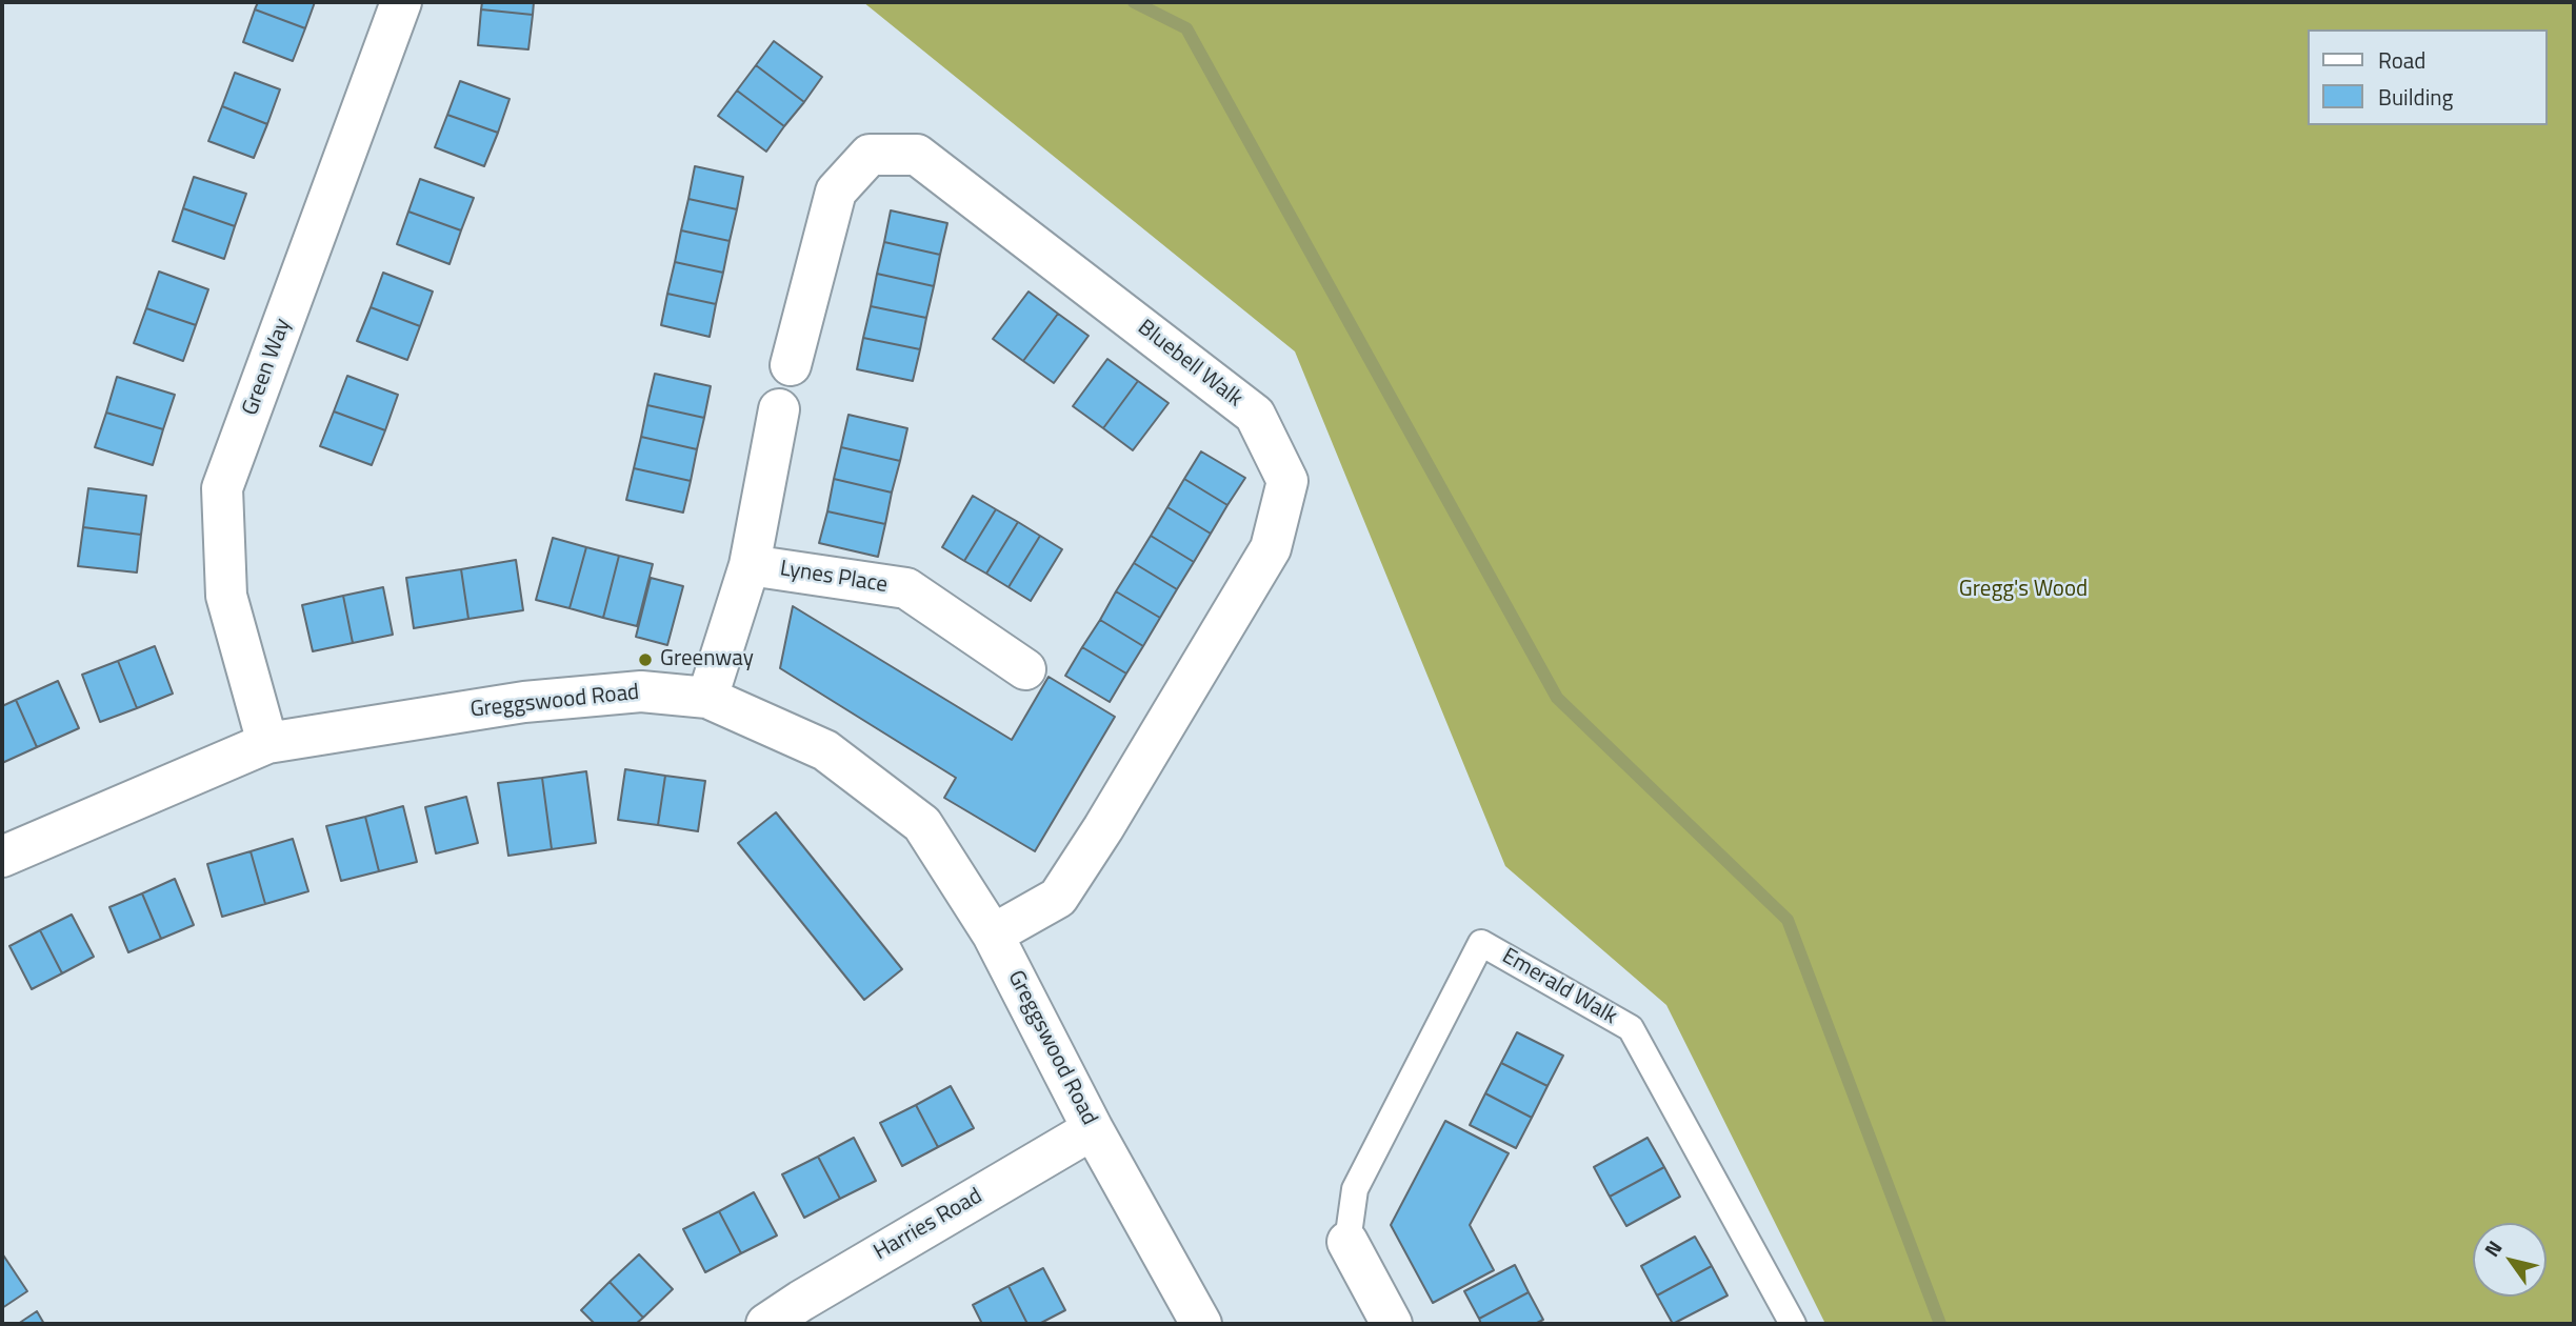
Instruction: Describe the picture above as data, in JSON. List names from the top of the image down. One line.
{"streets":{"street":["Bluebell Walk","Green Way","Lynes Place","Greggswood Road","Harries Road"],"lane":["Emerald Walk"]},"crossings":[["Bluebell Walk","Greggswood Road"],["Green Way","Greggswood Road"],["Lynes Place","Greggswood Road"],["Greggswood Road","Harries Road"]],"parks":["Gregg's Wood"],"places":["Greenway"],"legend":["Road","Building"],"north":"top left"}
